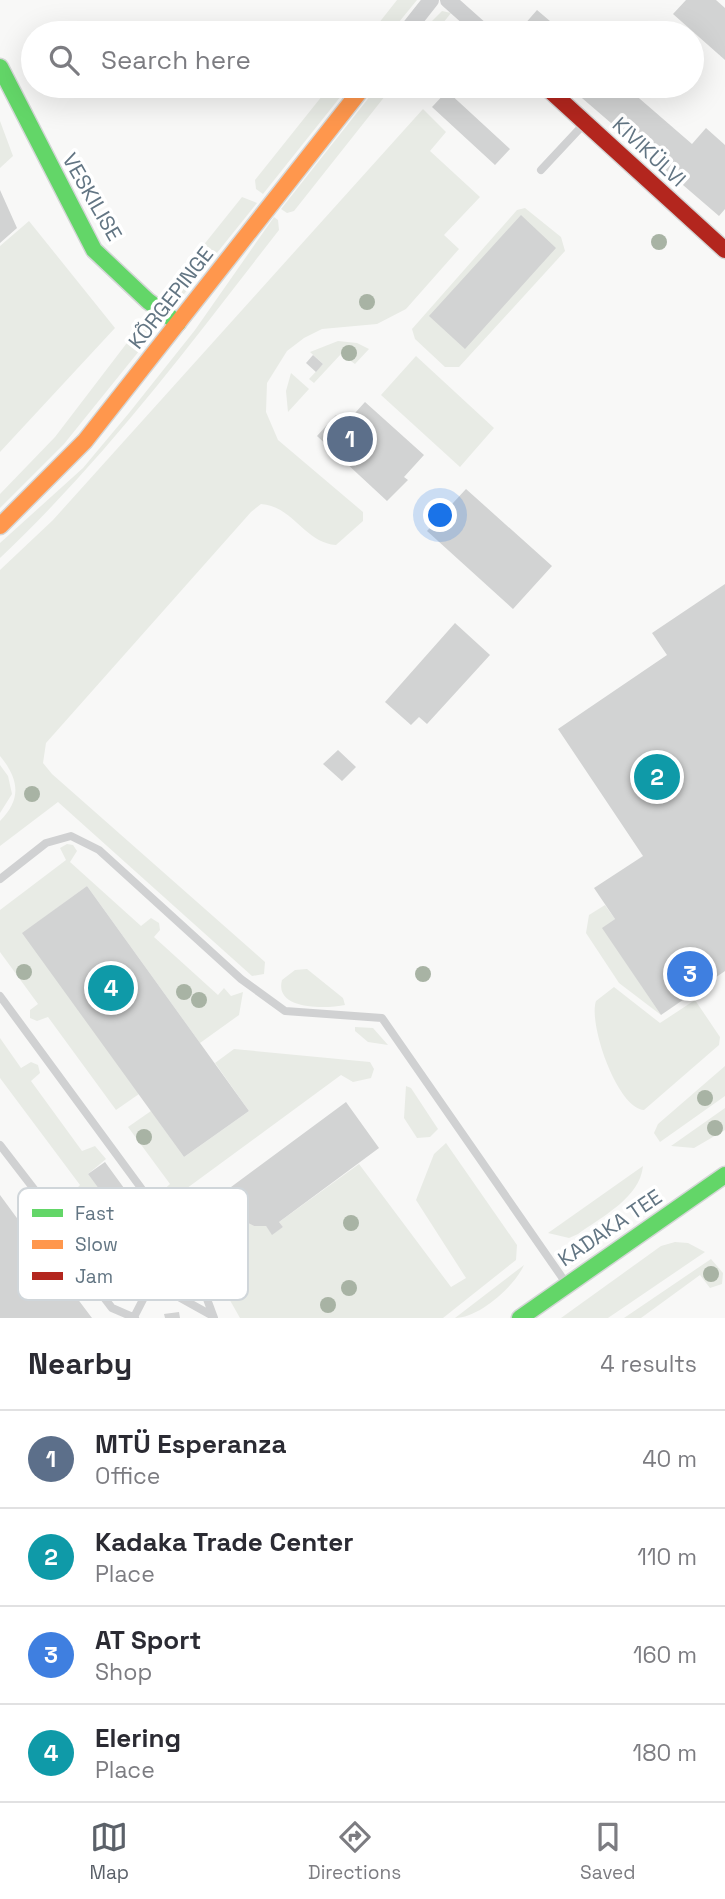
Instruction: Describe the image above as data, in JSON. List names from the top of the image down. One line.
{"streets":{"street":["KIVIKÜLVI","VESKILISE","KÕRGEPINGE","KADAKA TEE"]},"crossings":[["VESKILISE","KÕRGEPINGE"]],"legend":["Fast","Slow","Jam"],"page":{"search":"Search here","pins":["1","2","3","4"],"heading":["Nearby","4 results"],"list":[{"mark":"1","name":"MTÜ Esperanza","note":"Office","value":"40 m"},{"mark":"2","name":"Kadaka Trade Center","note":"Place","value":"110 m"},{"mark":"3","name":"AT Sport","note":"Shop","value":"160 m"},{"mark":"4","name":"Elering","note":"Place","value":"180 m"}],"nav":["Map","Directions","Saved"]}}
